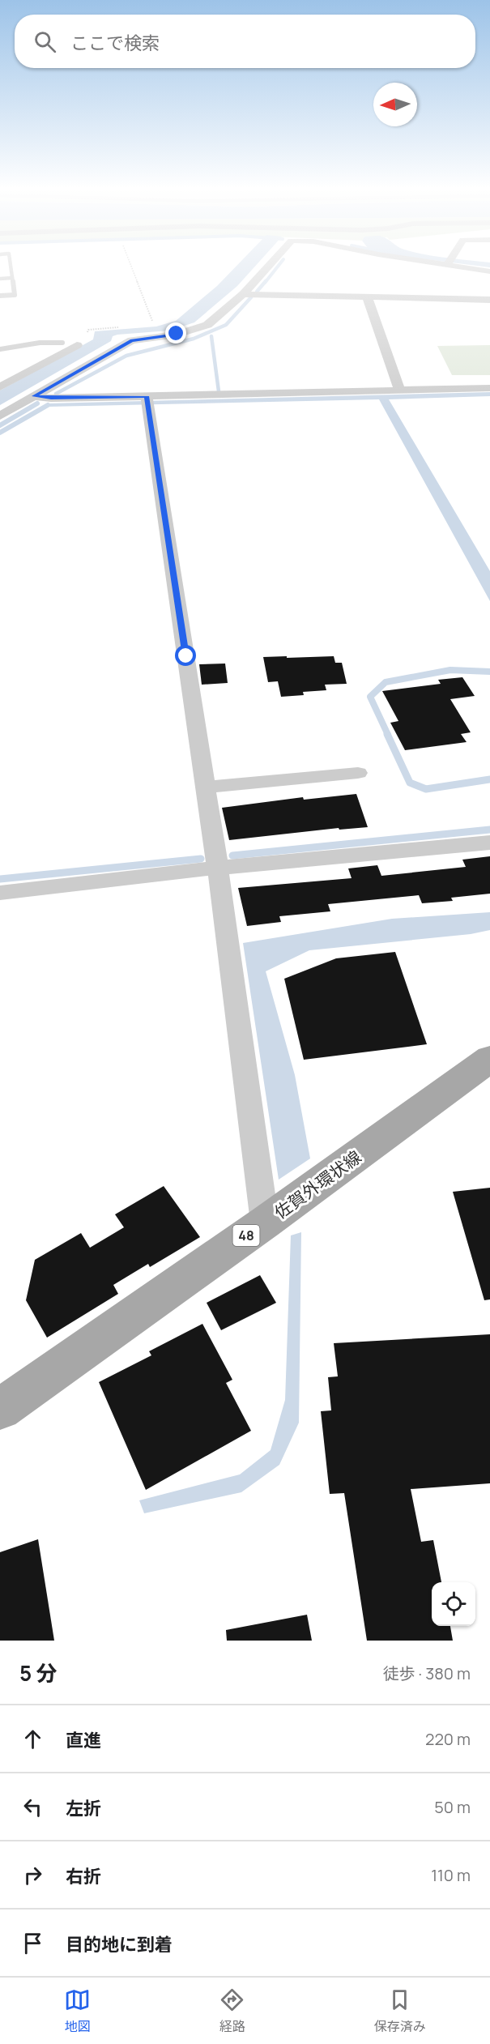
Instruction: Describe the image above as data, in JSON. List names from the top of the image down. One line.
{"streets":{"main road":["佐賀外環状線","48"]},"north":"left","page":{"search":"ここで検索","heading":["5 分","徒歩 · 380 m"],"list":[["直進","220 m"],["左折","50 m"],["右折","110 m"],"目的地に到着"],"nav":["地図","経路","保存済み"]}}
